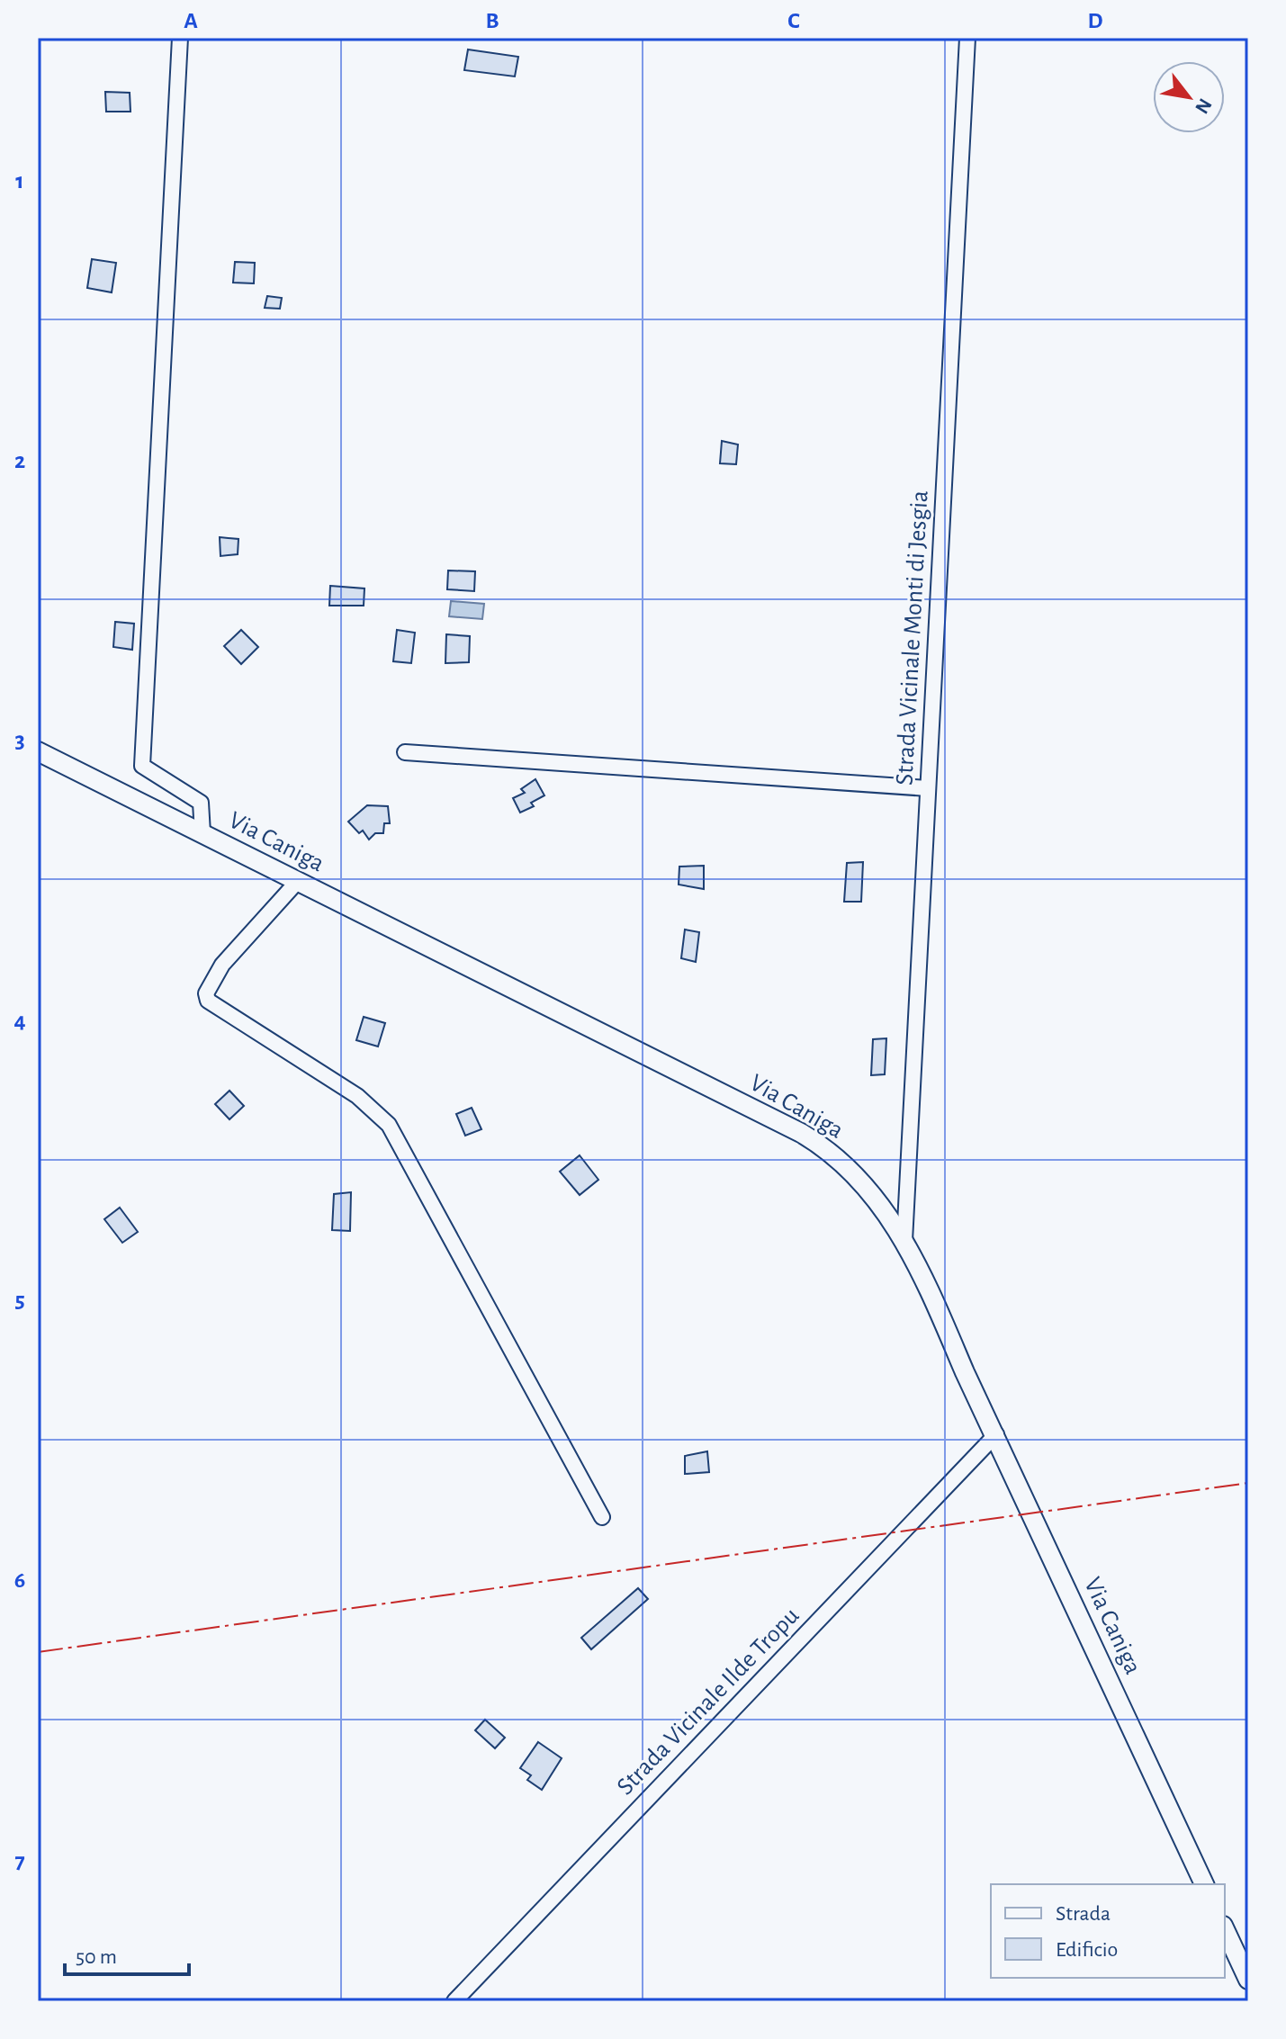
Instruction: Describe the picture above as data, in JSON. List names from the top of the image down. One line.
{"streets":{"street":["Strada Vicinale Monti di Jesgia","Via Caniga","Strada Vicinale Ilde Tropu"]},"crossings":[["Strada Vicinale Monti di Jesgia","Via Caniga"],["Via Caniga","Strada Vicinale Ilde Tropu"]],"legend":["Strada","Edificio"],"scale_bar":"50 m","north":"bottom right","grid":{"columns":["A","B","C","D"],"rows":["1","2","3","4","5","6","7"]}}
